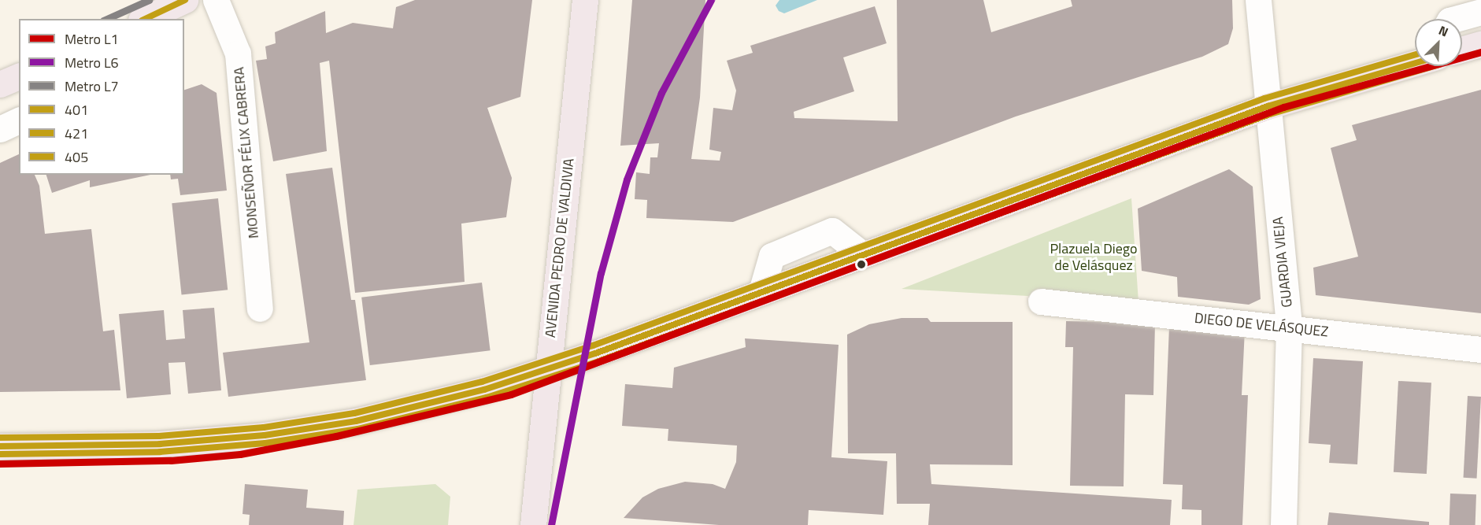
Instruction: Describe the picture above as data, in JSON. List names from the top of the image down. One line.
{"streets":{"main road":["AVENIDA PEDRO DE VALDIVIA"],"street":["MONSEÑOR FÉLIX CABRERA","GUARDIA VIEJA","DIEGO DE VELÁSQUEZ"]},"crossings":[["GUARDIA VIEJA","DIEGO DE VELÁSQUEZ"]],"parks":["Plazuela Diego de Velásquez"],"lines":["metro line L6","metro line L7","transit line 401","metro line L1","transit line 405","transit line 421"],"legend":["Metro L1","Metro L6","Metro L7","401","421","405"],"north":"top right"}
